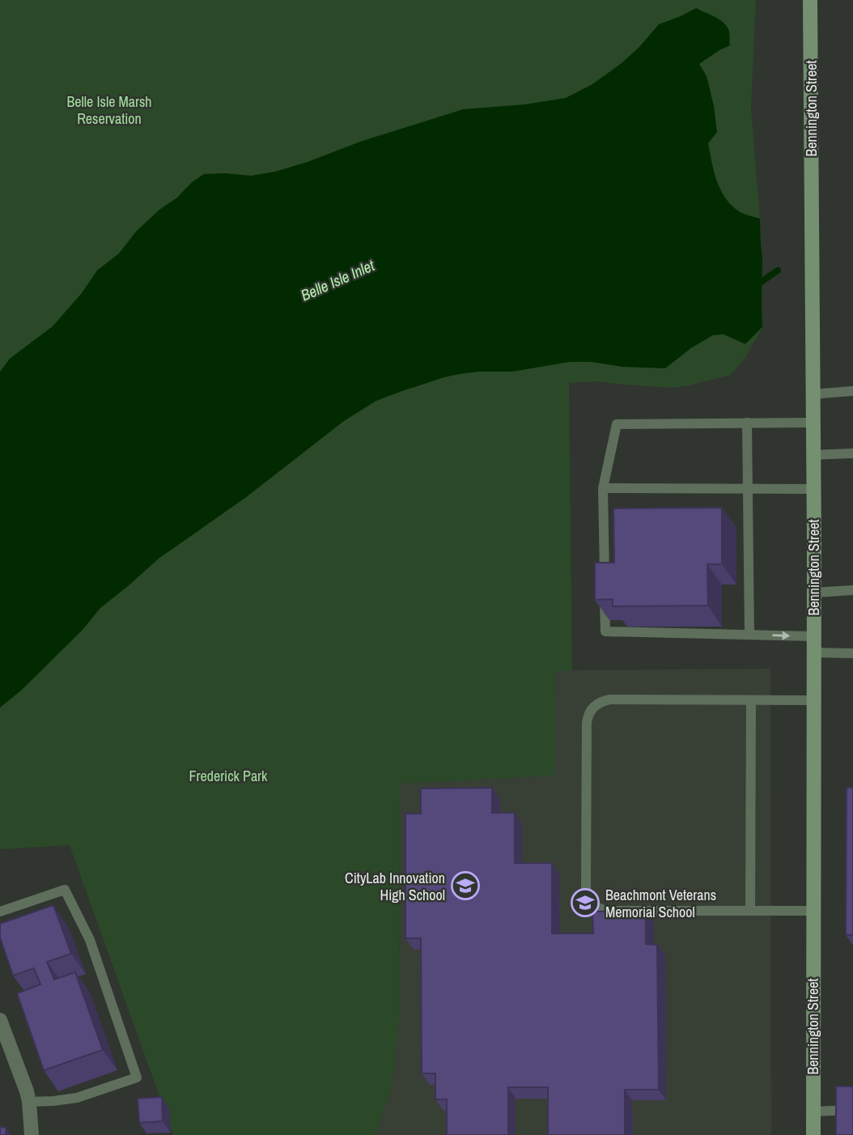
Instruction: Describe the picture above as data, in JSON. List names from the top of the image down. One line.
{"streets":{"main road":["Bennington Street"]},"water":["Belle Isle Inlet"],"parks":["Belle Isle Marsh Reservation","Frederick Park"],"places":{"school or university":["CityLab Innovation High School","Beachmont Veterans Memorial School"]}}
